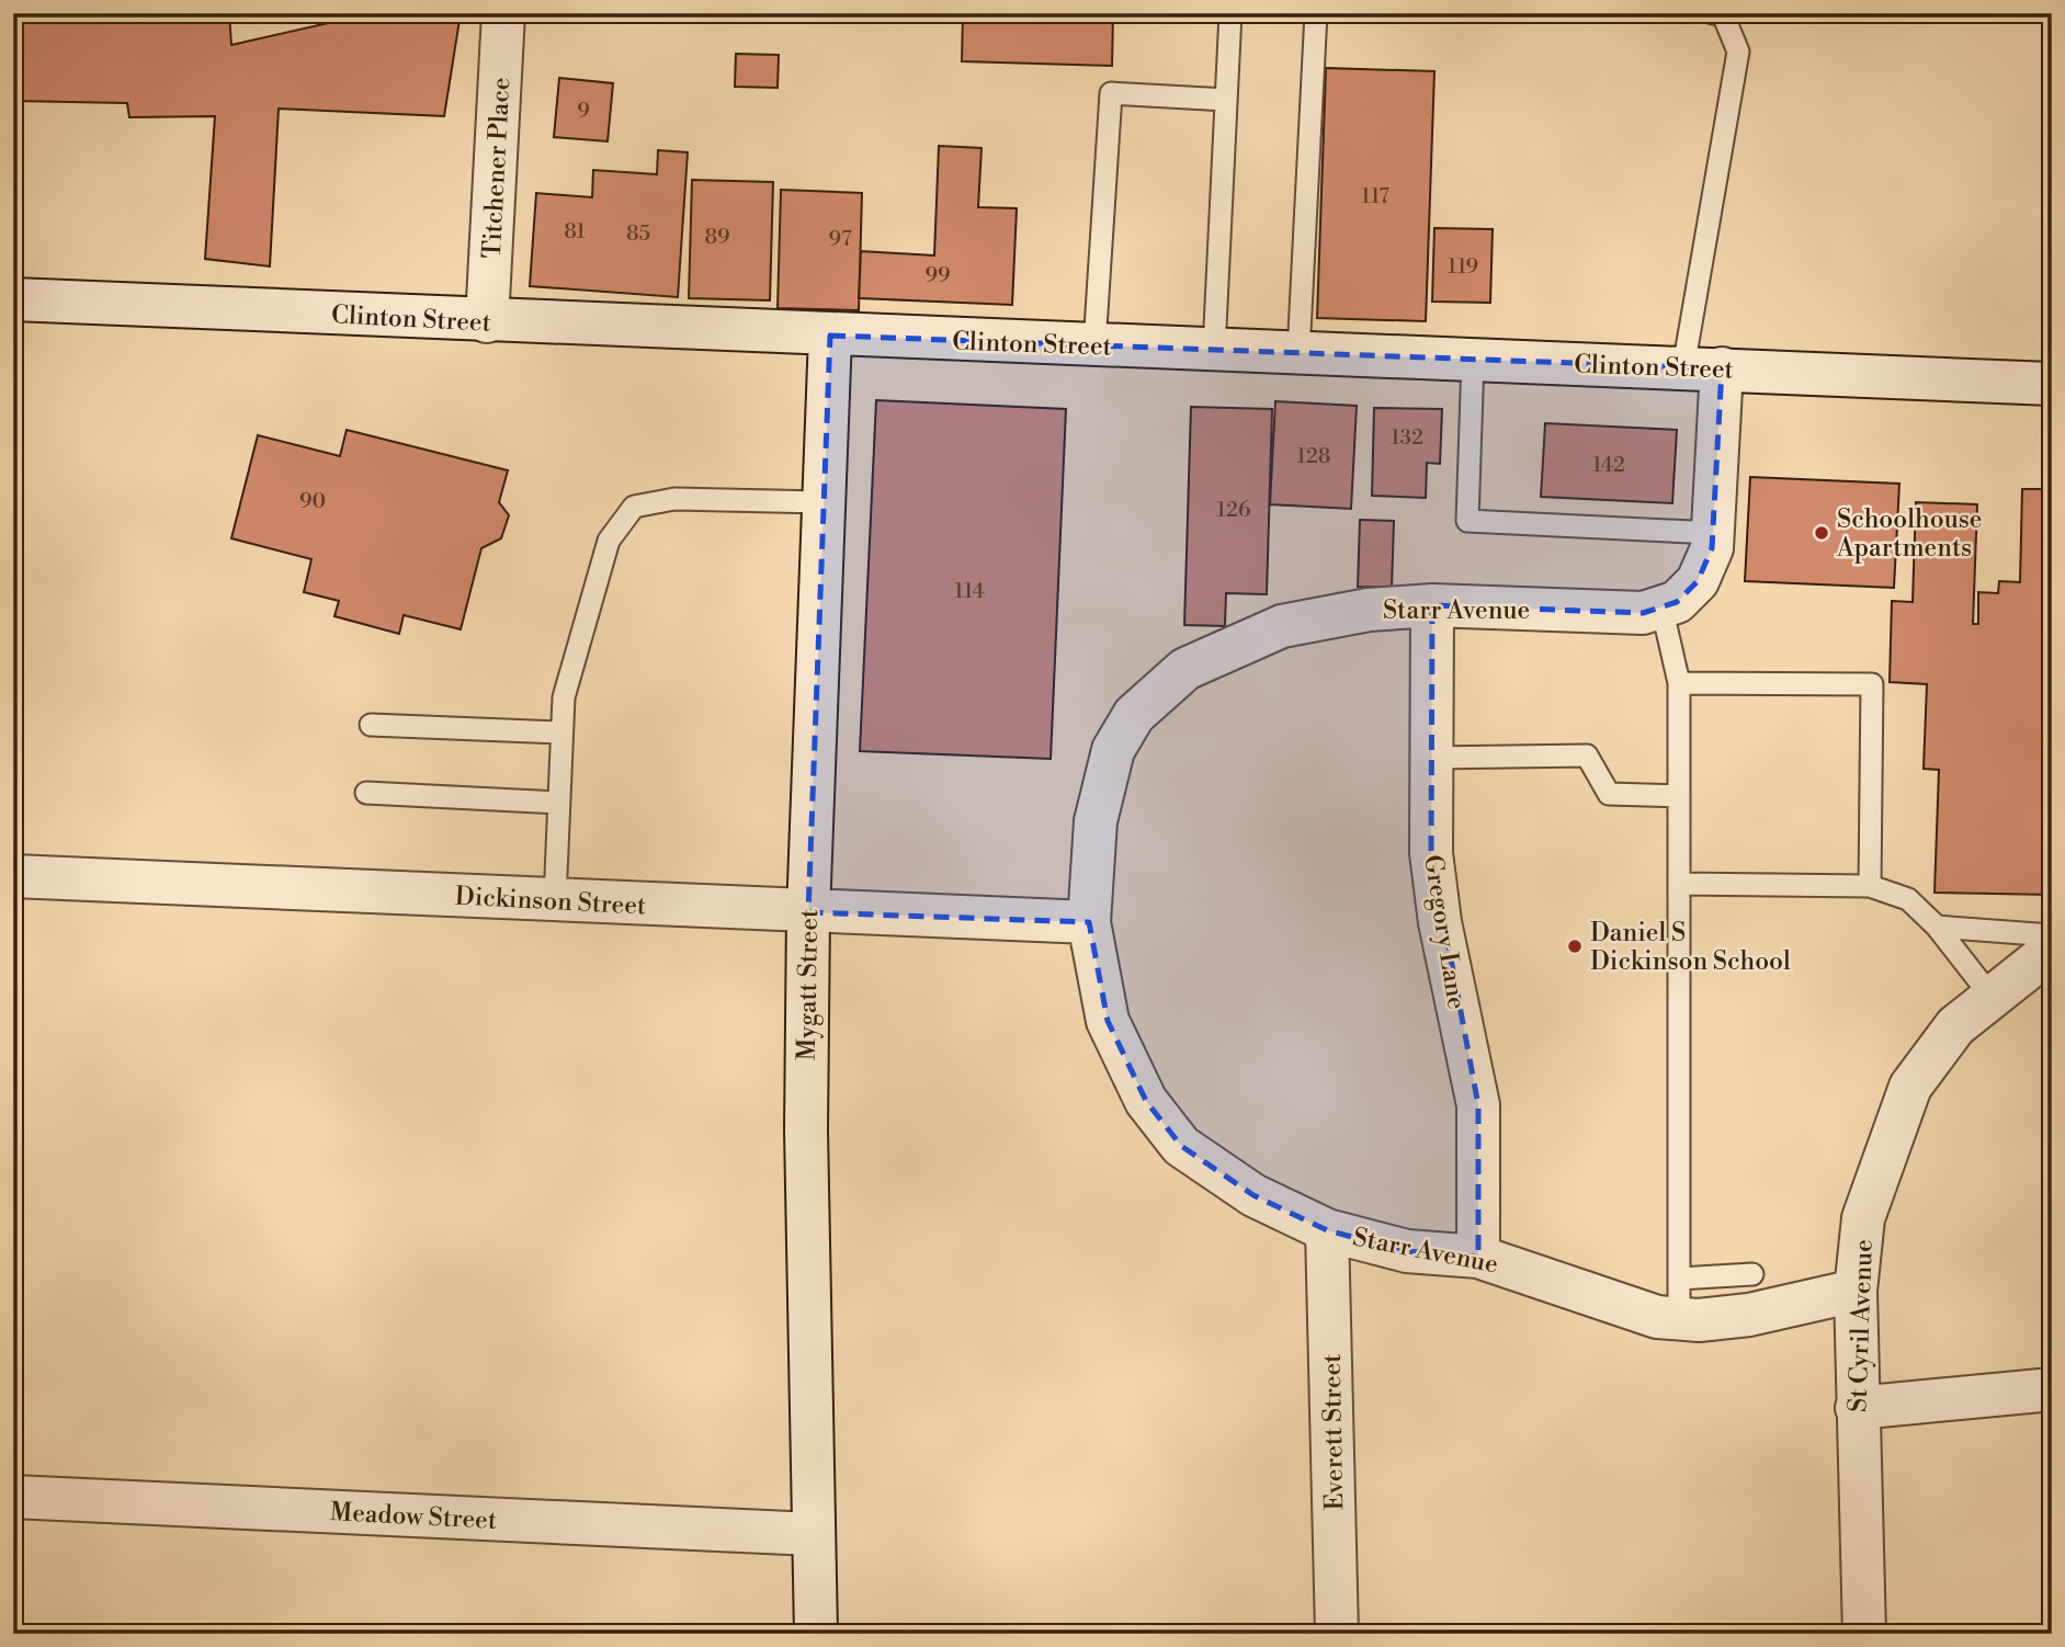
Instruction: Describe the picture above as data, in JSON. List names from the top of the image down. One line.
{"streets":{"street":["Titchener Place","Clinton Street","Starr Avenue","Dickinson Street","Gregory Lane","Mygatt Street","St Cyril Avenue","Everett Street","Meadow Street"]},"crossings":[["Titchener Place","Clinton Street"],["Clinton Street","Starr Avenue"],["Clinton Street","Mygatt Street"],["Starr Avenue","Dickinson Street"],["Starr Avenue","Gregory Lane"],["Starr Avenue","St Cyril Avenue"],["Starr Avenue","Everett Street"],["Dickinson Street","Mygatt Street"],["Mygatt Street","Meadow Street"]],"places":["Schoolhouse Apartments","Daniel S Dickinson School"],"house_numbers":["9","117","81","85","89","97","119","99","132","128","142","90","126","114"]}
